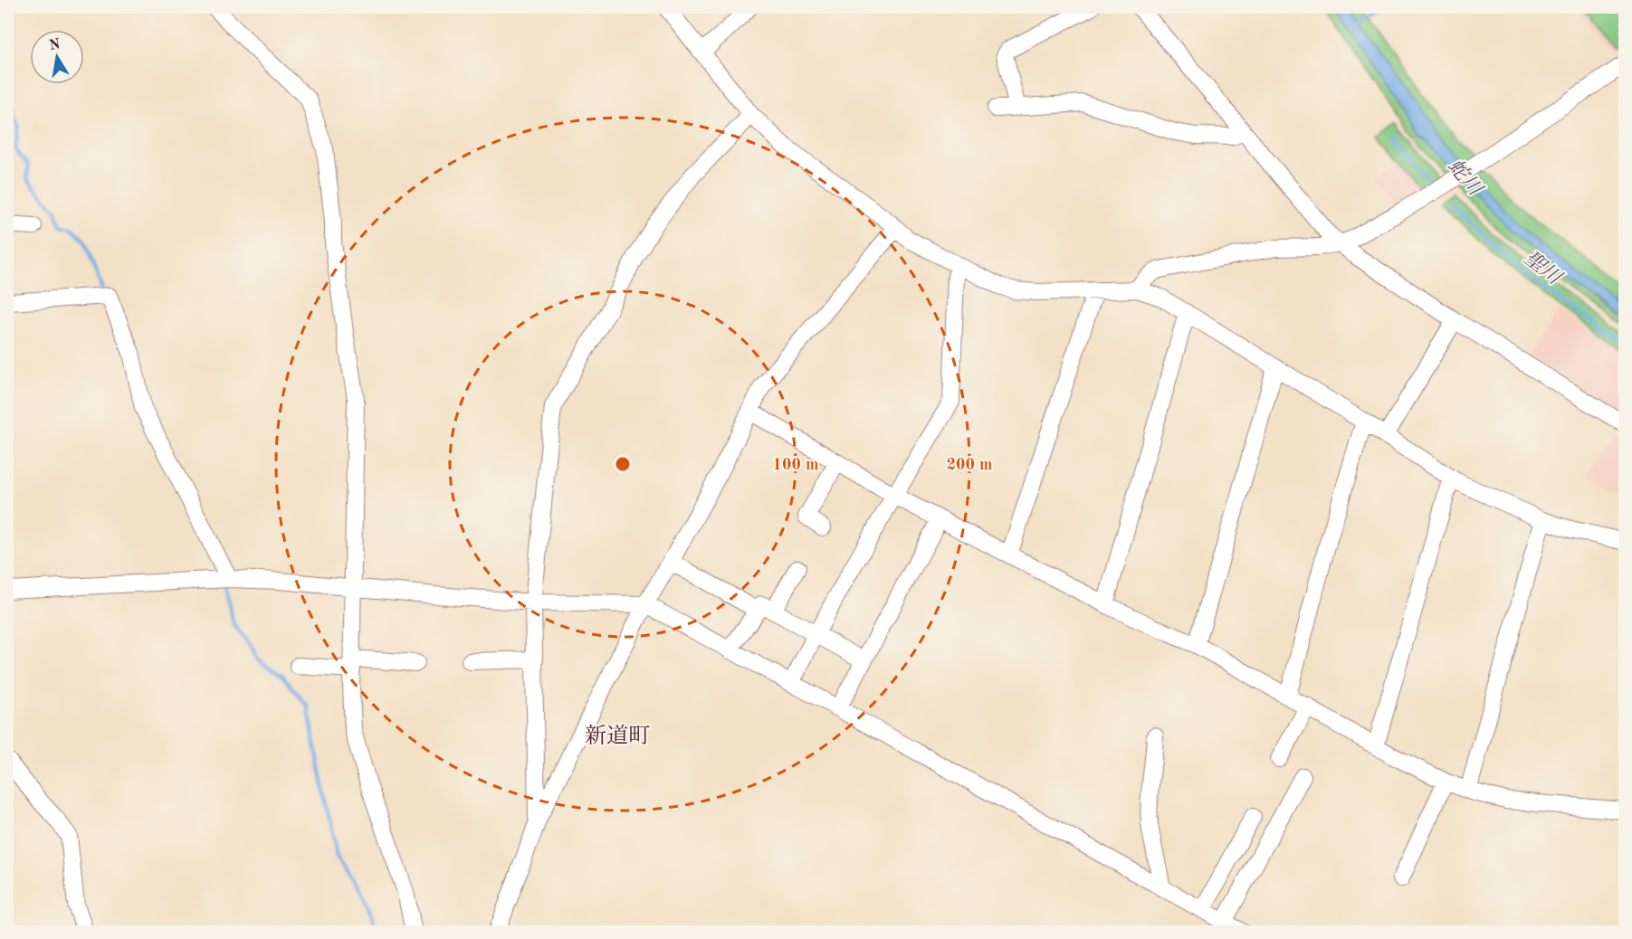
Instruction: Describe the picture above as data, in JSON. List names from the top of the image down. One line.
{"districts":["新道町"],"water":["蛇川","聖川"],"north":"top","rings":["100 m","200 m"]}
